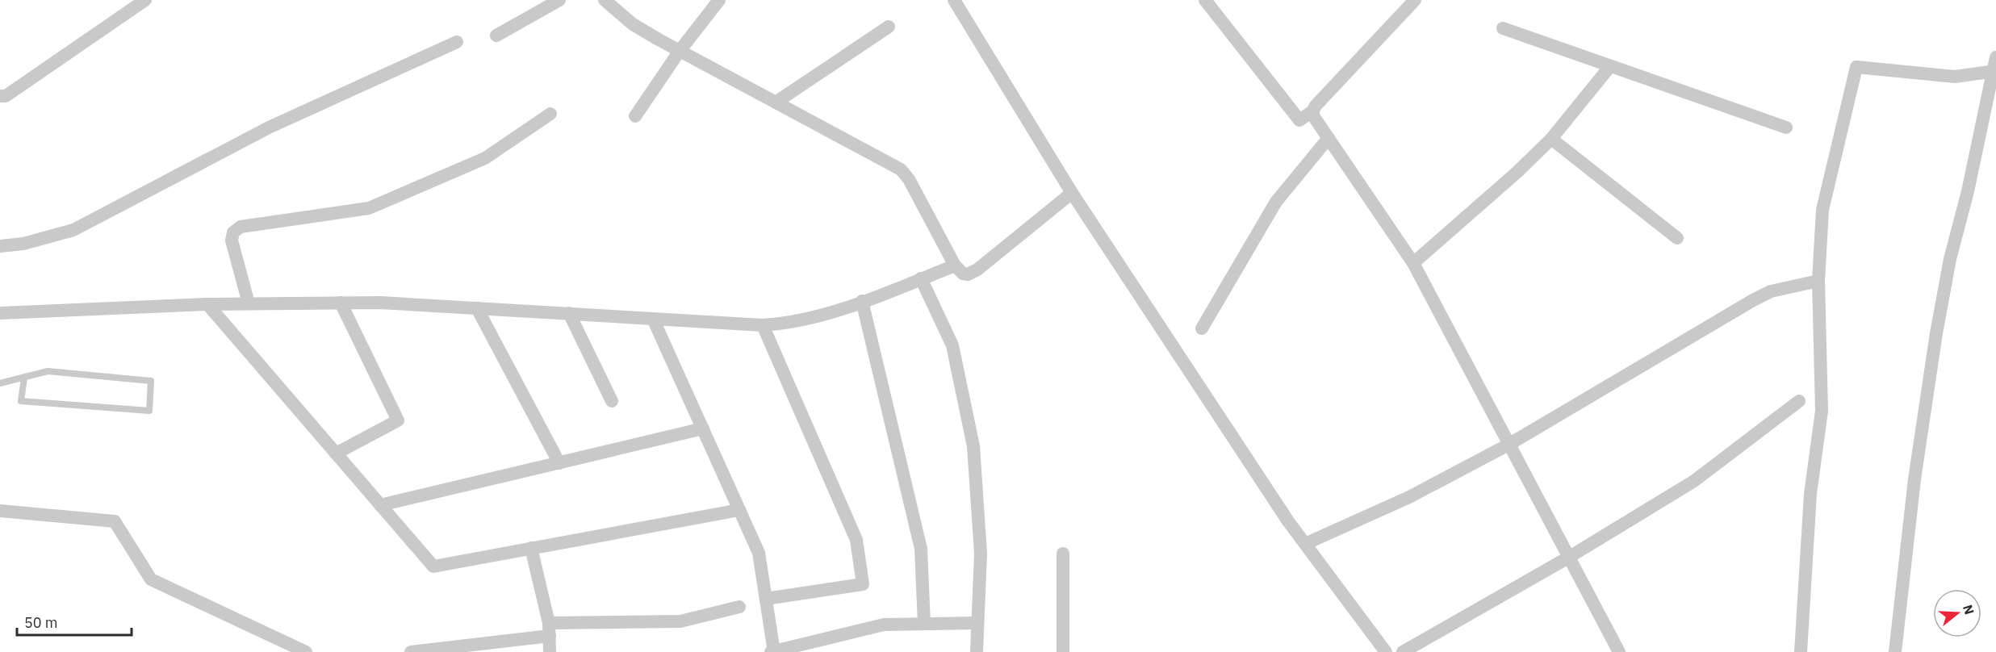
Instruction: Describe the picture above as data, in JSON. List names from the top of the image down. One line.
{"scale_bar":"50 m","north":"right"}
